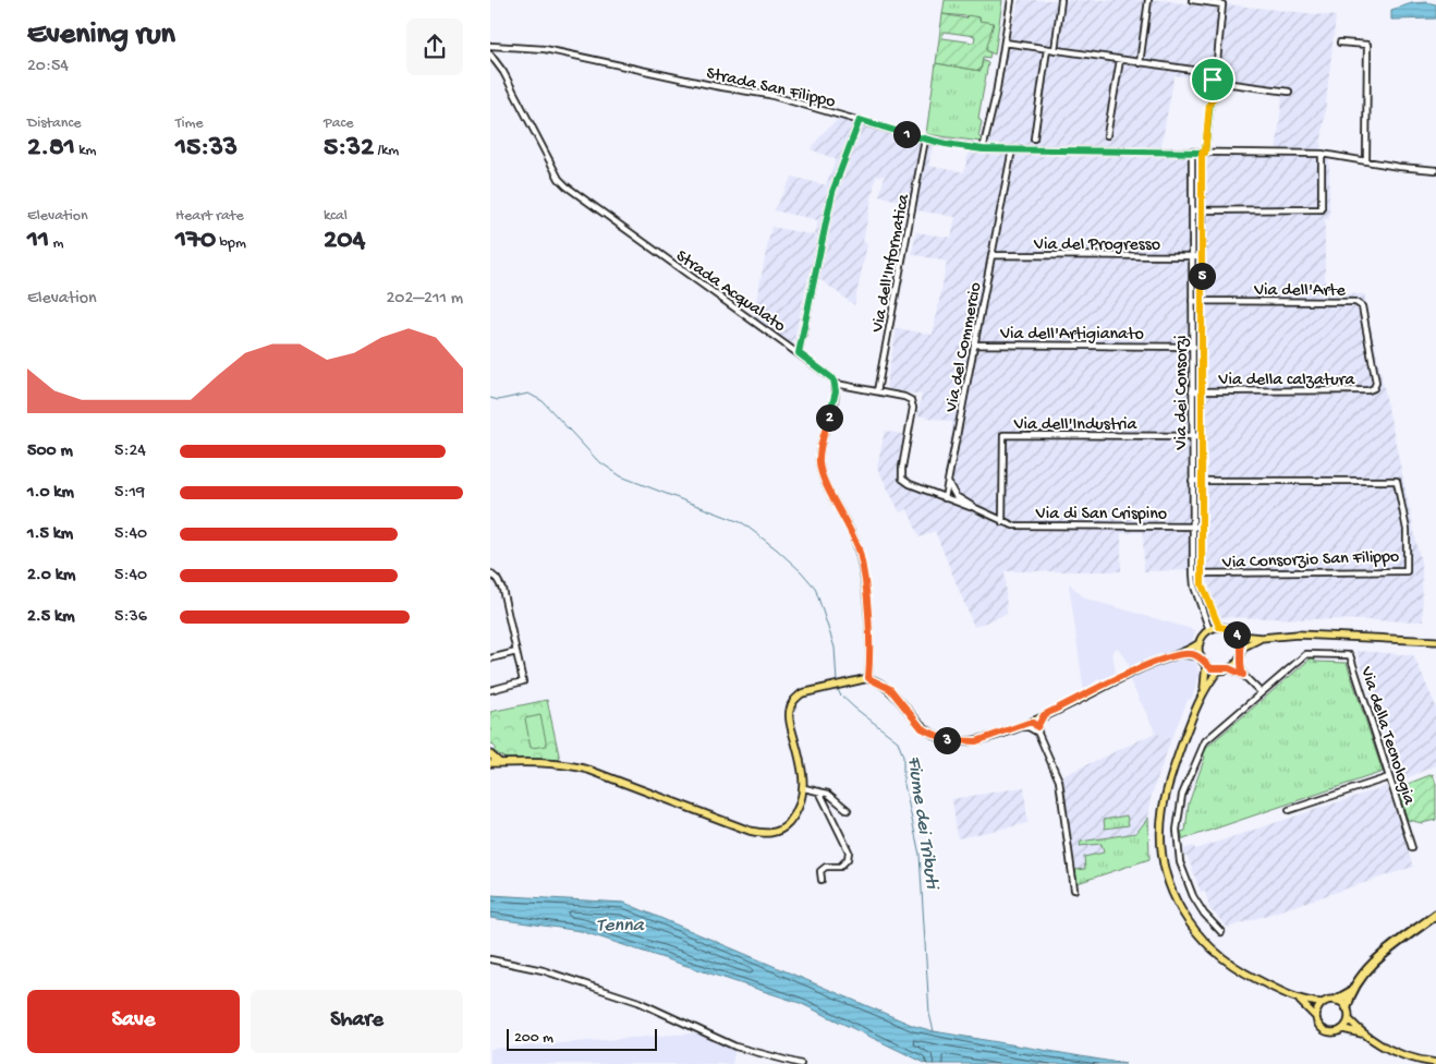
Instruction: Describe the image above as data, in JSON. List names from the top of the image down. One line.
{"streets":{"street":["Strada San Filippo","Via del Progresso","Via dell'Informatica","Via dell'Arte","Strada Acqualato","Via dell'Artigianato","Via del Commercio","Via della calzatura","Via dei Consorzi","Via dell'Industria","Via di San Crispino","Via Consorzio San Filippo","Via della Tecnologia"]},"crossings":[["Strada San Filippo","Via dell'Informatica"],["Strada San Filippo","Via del Commercio"],["Strada San Filippo","Via dei Consorzi"],["Via del Progresso","Via del Commercio"],["Via del Progresso","Via dei Consorzi"],["Via dell'Arte","Via della calzatura"],["Via dell'Arte","Via dei Consorzi"],["Via dell'Artigianato","Via del Commercio"],["Via dell'Artigianato","Via dei Consorzi"],["Via della calzatura","Via dei Consorzi"],["Via dei Consorzi","Via dell'Industria"],["Via dei Consorzi","Via di San Crispino"],["Via dei Consorzi","Via Consorzio San Filippo"],["Via dell'Industria","Via di San Crispino"]],"water":["Fiume dei Tributi","Tenna"],"scale_bar":"200 m","page":{"heading":["Evening run","20:54"],"stats":[["Distance","2.81 km"],["Time","15:33"],["Pace","5:32 /km"],["Elevation","11 m"],["Heart rate","170 bpm"],["kcal","204"]],"pins":["1","5","2","4","3"],"chart":["Elevation","202–211 m"],"list":[{"name":"500 m","note":"5:24"},{"name":"1.0 km","note":"5:19"},{"name":"1.5 km","note":"5:40"},{"name":"2.0 km","note":"5:40"},{"name":"2.5 km","note":"5:36"}],"buttons":["Save","Share"],"scale":"200 m"}}
